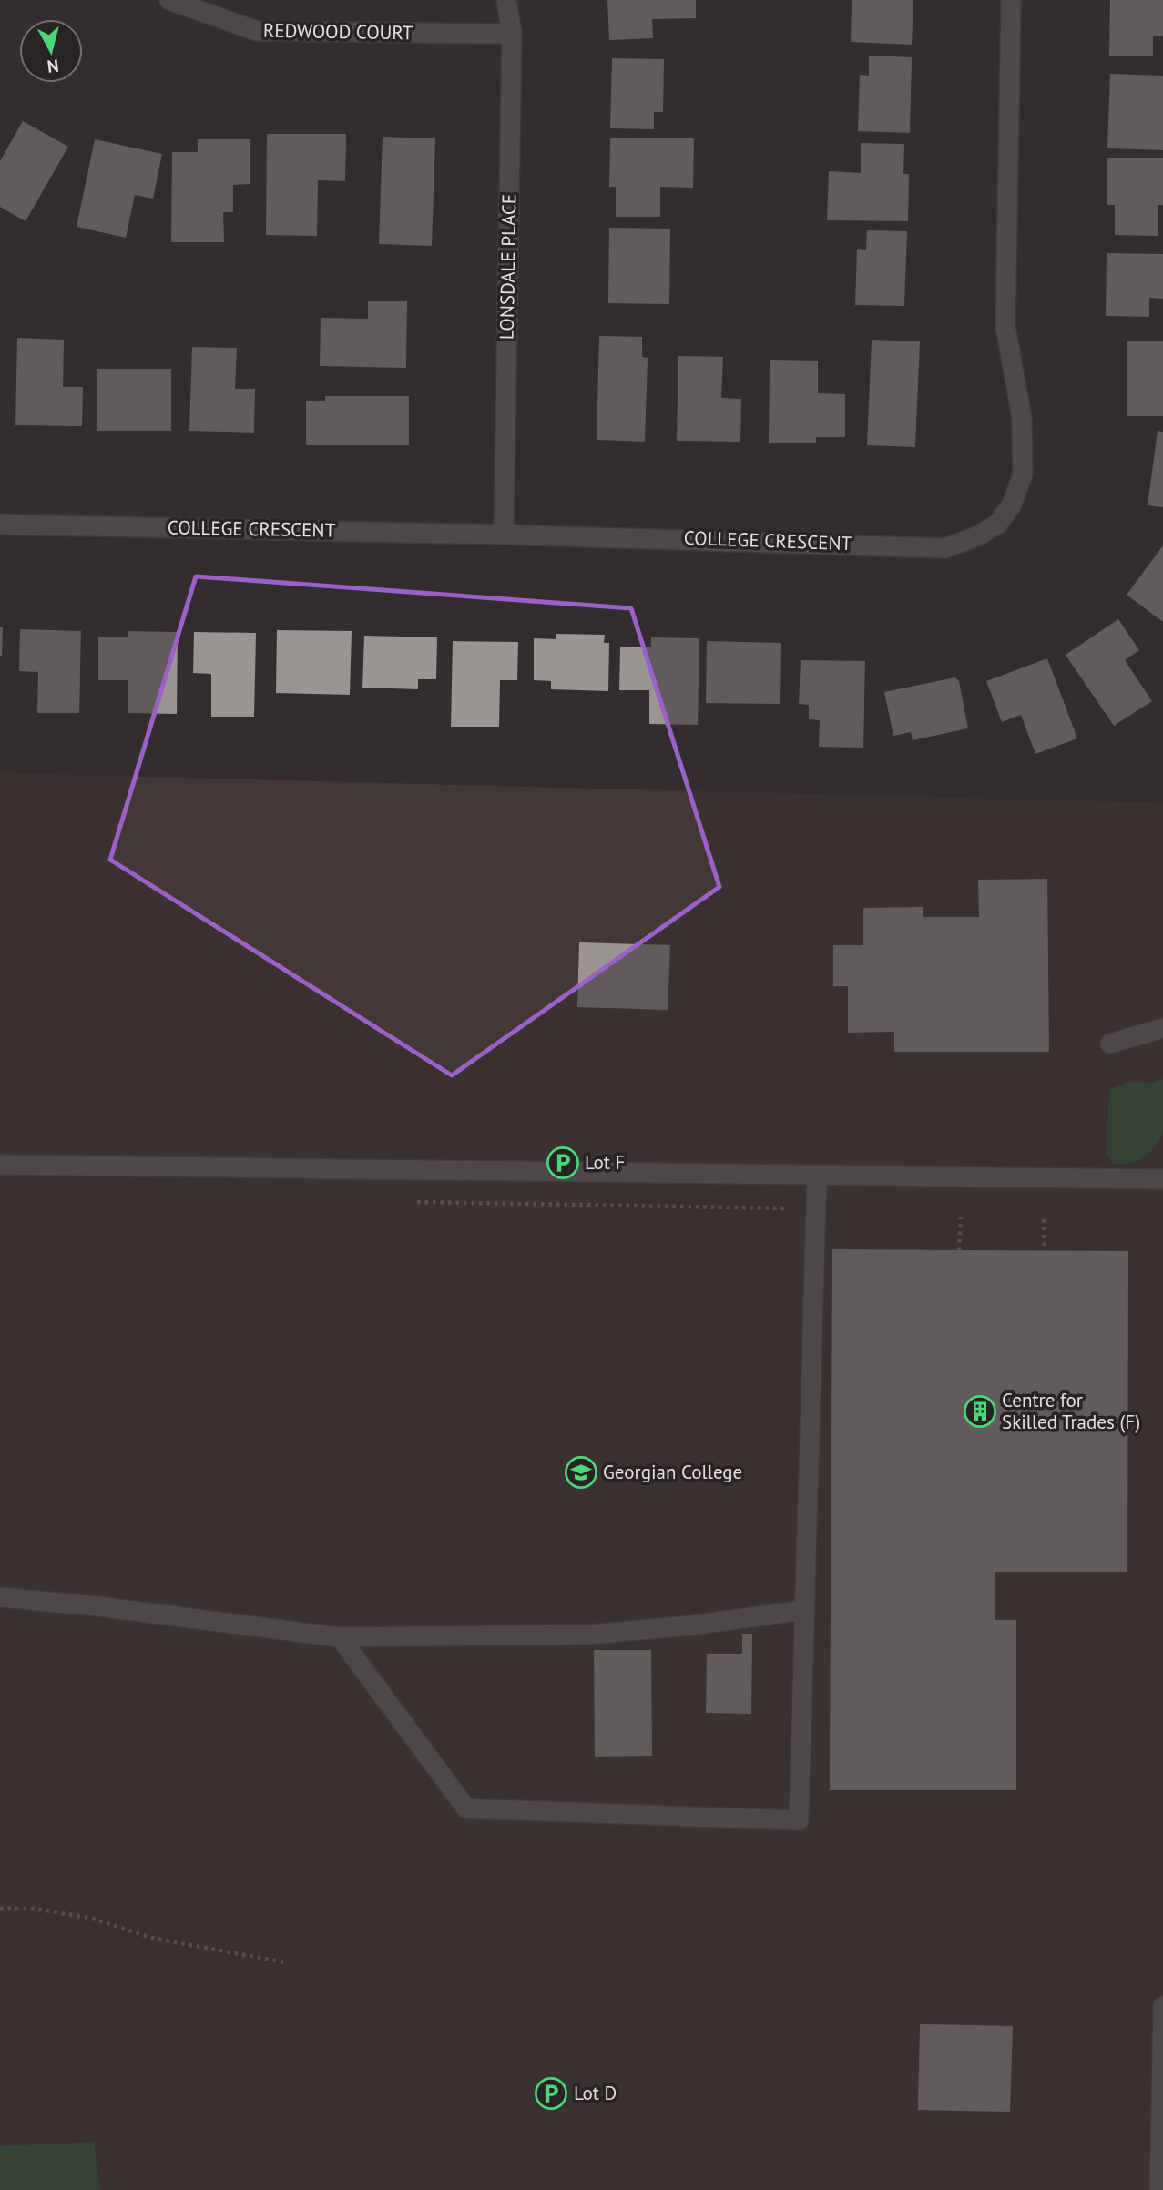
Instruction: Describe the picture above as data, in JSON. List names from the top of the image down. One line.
{"streets":{"street":["REDWOOD COURT","LONSDALE PLACE","COLLEGE CRESCENT"]},"crossings":[["REDWOOD COURT","LONSDALE PLACE"],["LONSDALE PLACE","COLLEGE CRESCENT"]],"places":{"parking":["Lot F","Lot D"],"building":["Centre for Skilled Trades (F)"],"school or university":["Georgian College"]},"north":"bottom"}
